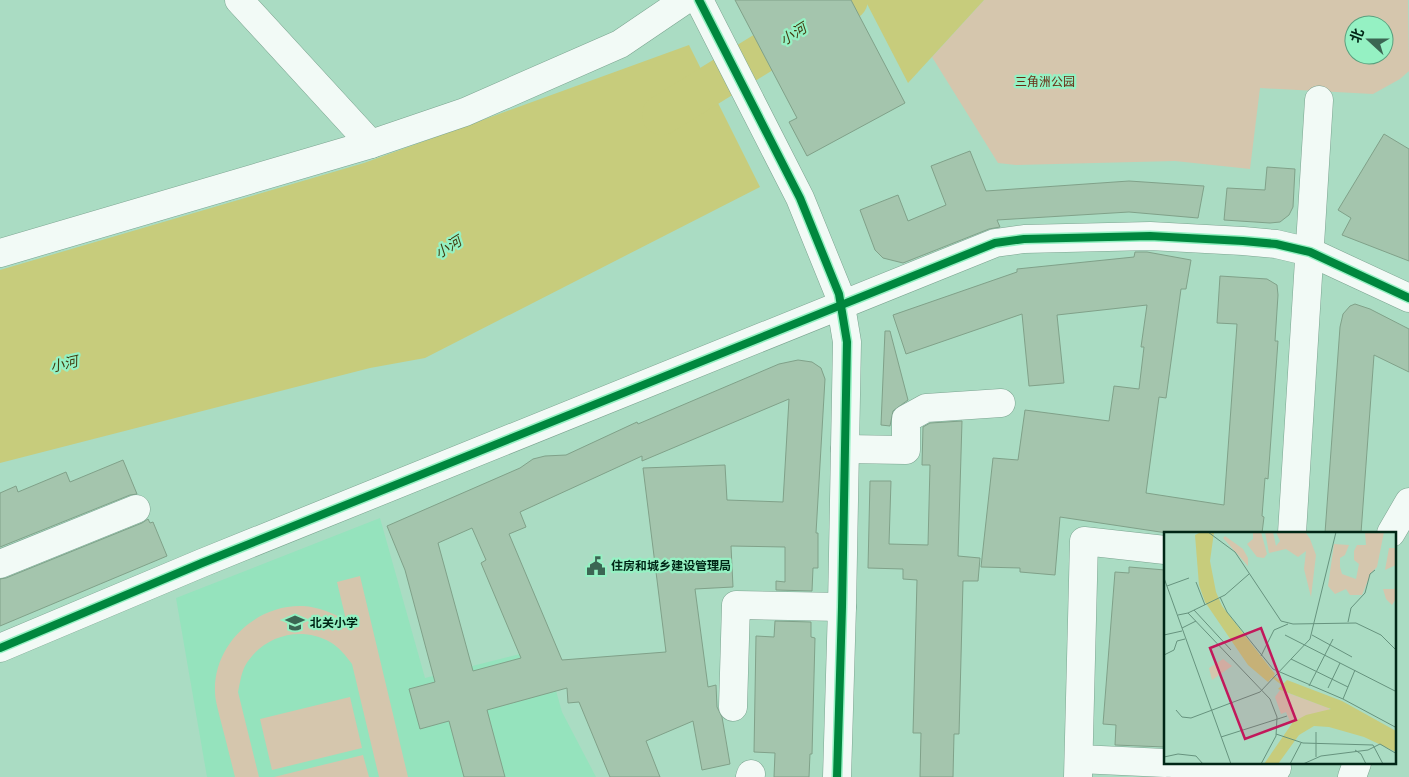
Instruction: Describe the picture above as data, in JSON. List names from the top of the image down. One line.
{"water":["小河"],"parks":["三角洲公园"],"places":{"public building":["住房和城乡建设管理局"],"school or university":["北关小学"]},"north":"left"}
